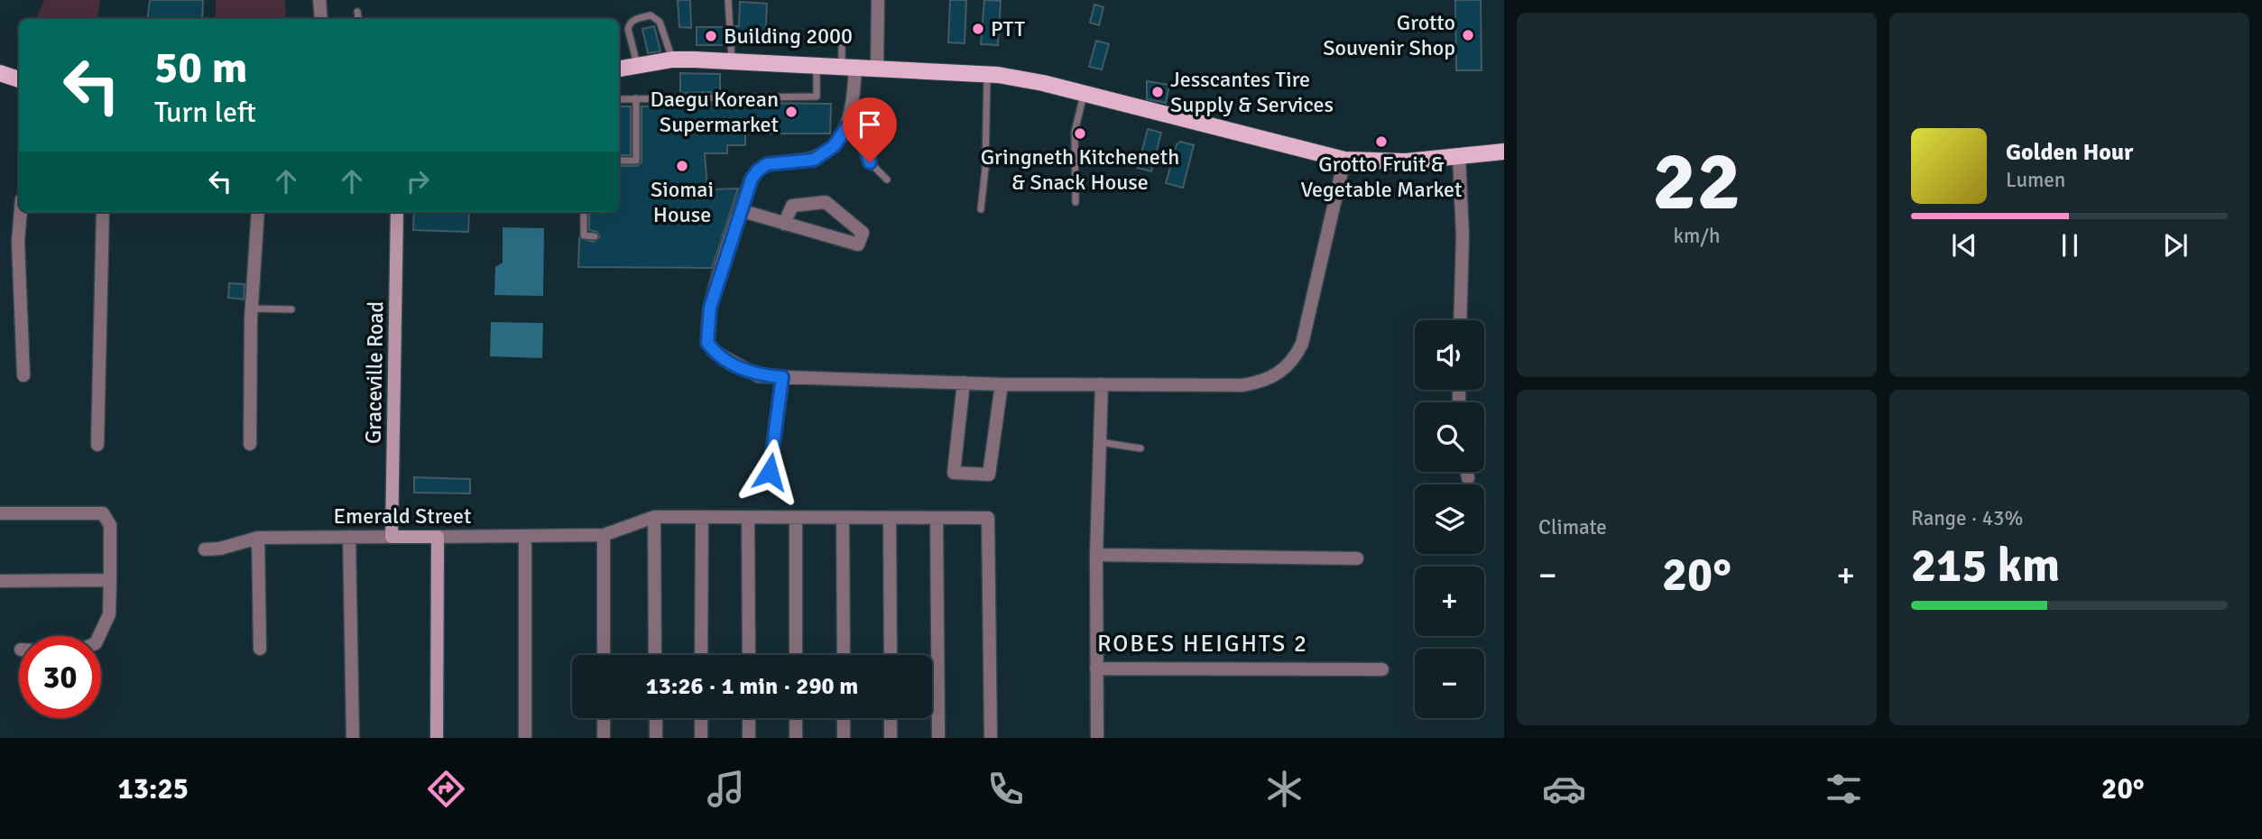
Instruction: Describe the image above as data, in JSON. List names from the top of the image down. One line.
{"streets":{"street":["Graceville Road","Emerald Street"]},"crossings":[["Graceville Road","Emerald Street"]],"districts":["ROBES HEIGHTS 2"],"places":["PTT","Grotto Souvenir Shop","Building 2000","Jesscantes Tire Supply & Services","Daegu Korean Supermarket","Gringneth Kitcheneth & Snack House","Grotto Fruit & Vegetable Market","Siomai House"],"page":{"tile":[["22","km/h"],"Climate",["Range · 43%","215 km"]],"turn":["50 m","Turn left"],"song":["Golden Hour","Lumen"],"map_buttons":["+","−"],"heat":["−","20°","+"],"limit":"30","trip":"13:26 · 1 min · 290 m","tabs":["13:25","20°"]}}
